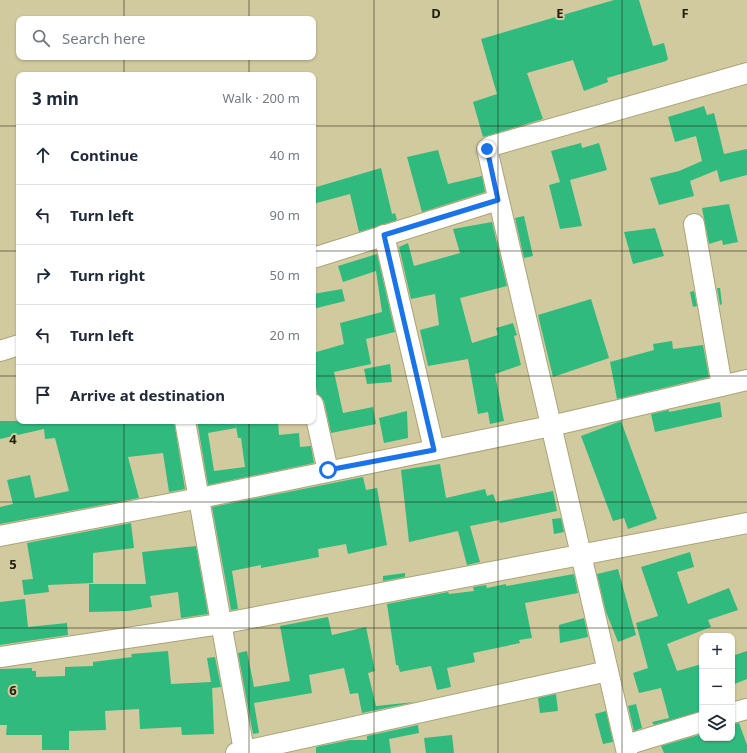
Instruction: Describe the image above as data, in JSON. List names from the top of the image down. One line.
{"page":{"search":"Search here","heading":["3 min","Walk · 200 m"],"list":[["Continue","40 m"],["Turn left","90 m"],["Turn right","50 m"],["Turn left","20 m"],"Arrive at destination"],"map_buttons":["+","−"]},"grid":{"columns":["D","E","F"],"rows":["4","5","6"]}}
